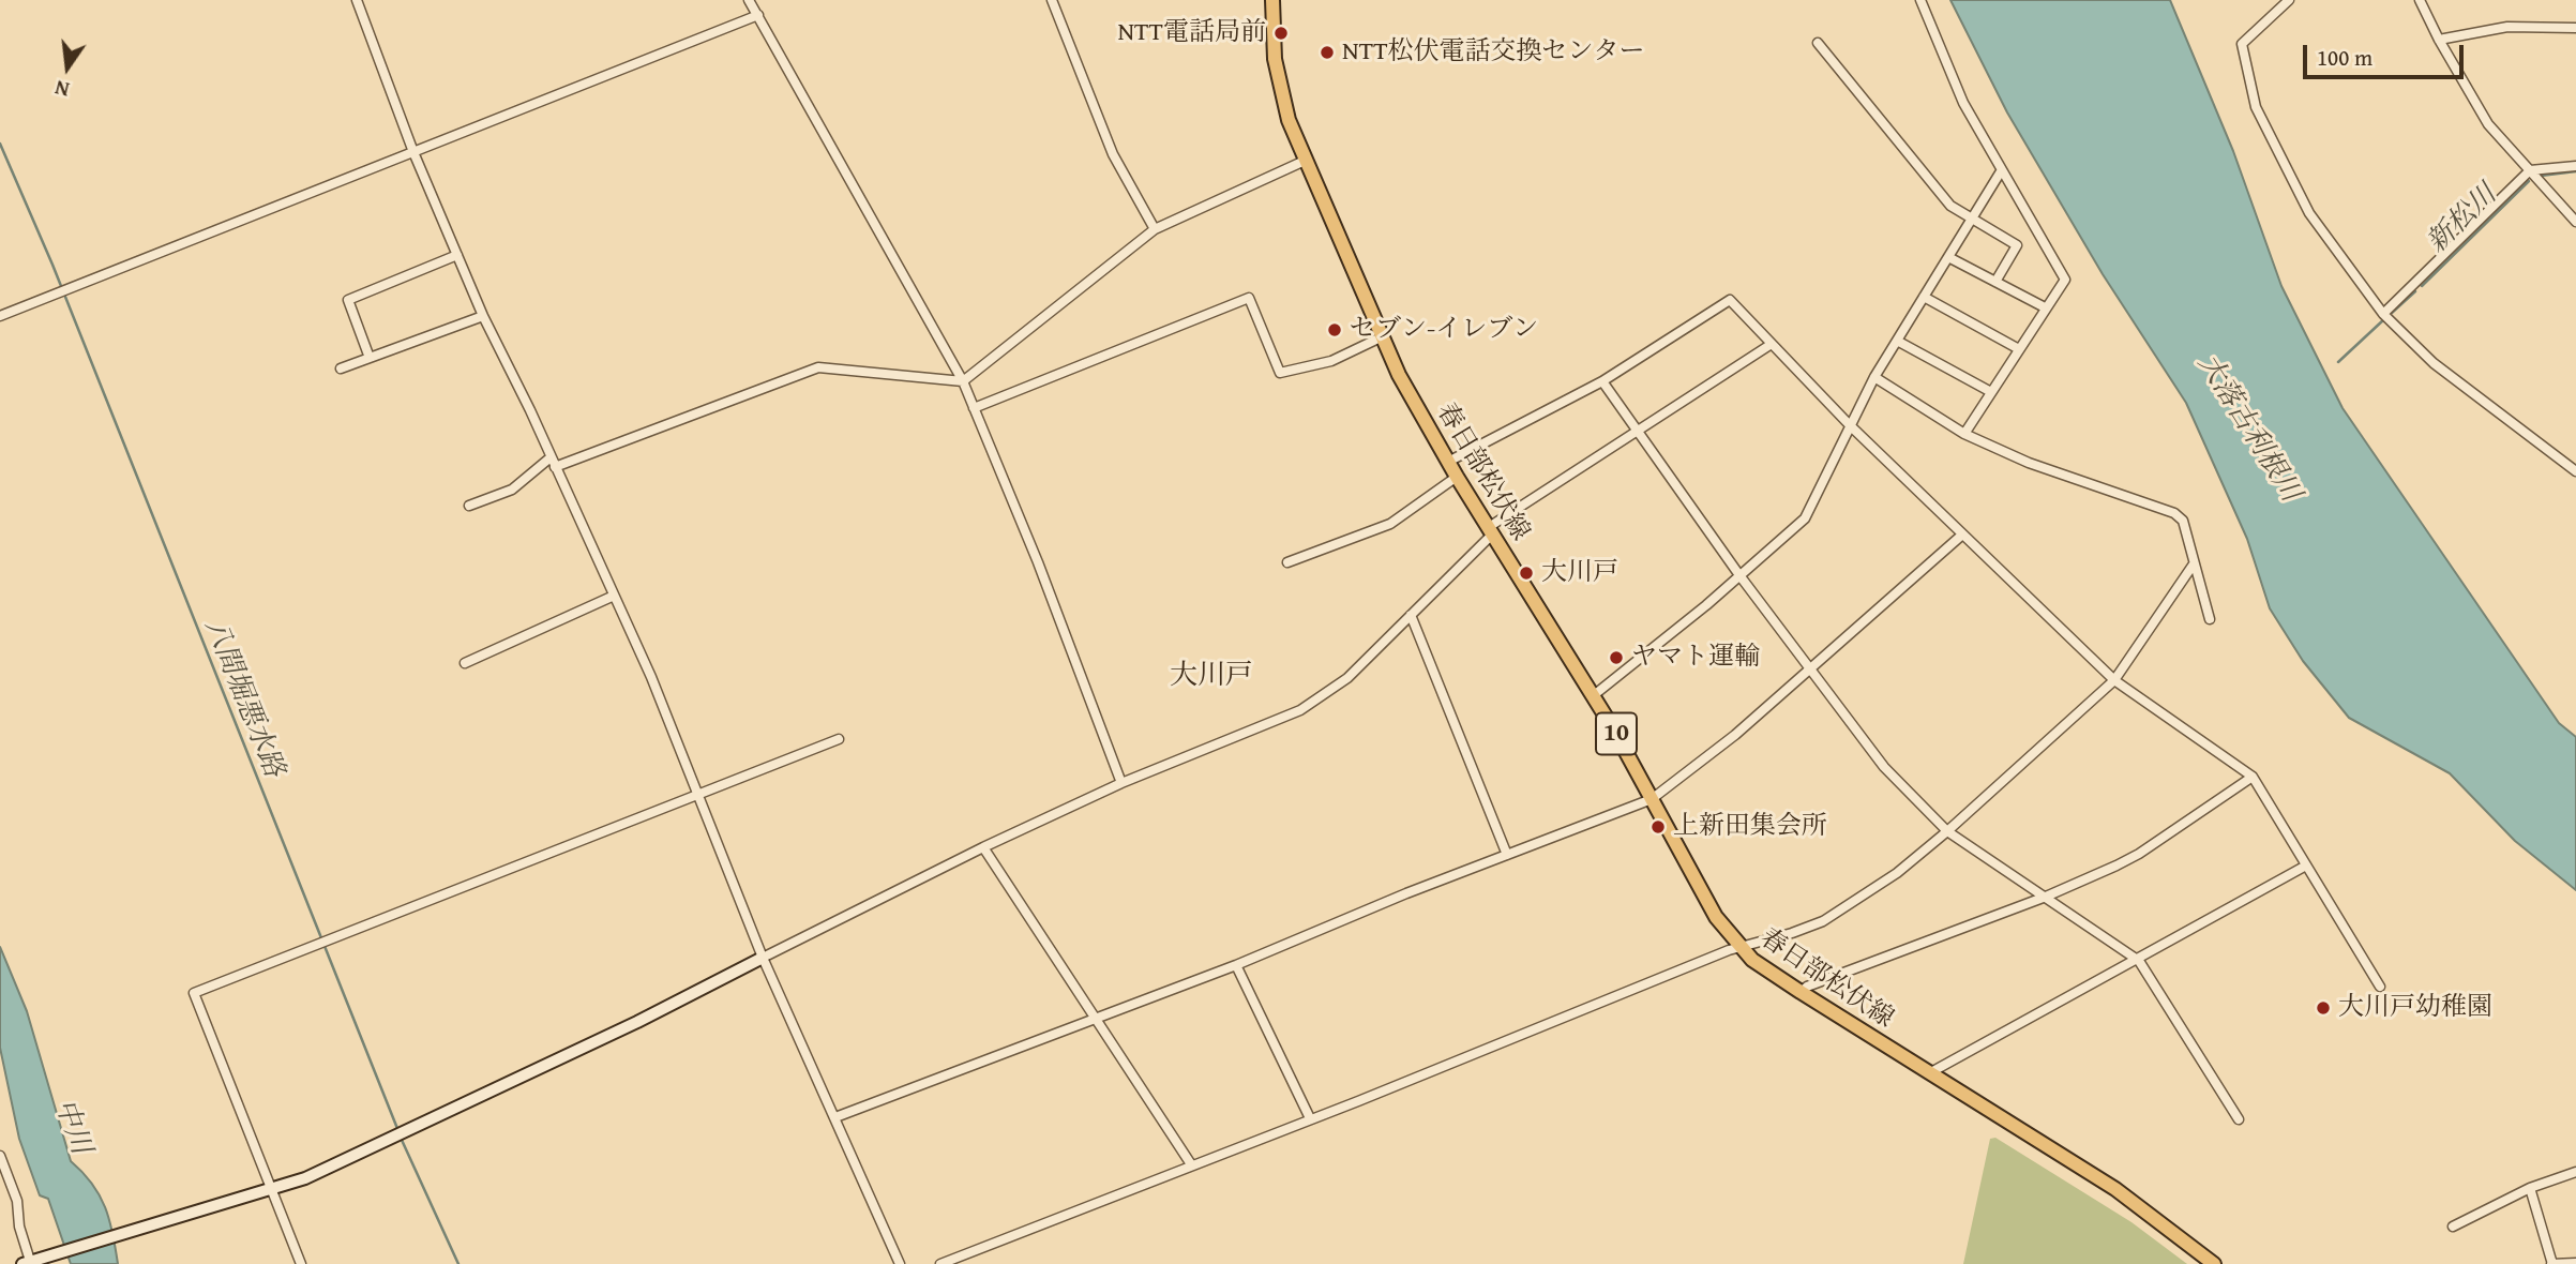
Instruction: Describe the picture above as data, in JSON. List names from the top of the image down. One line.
{"streets":{"main road":["春日部松伏線","10"]},"districts":["大川戸"],"water":["新松川","大落古利根川","八間堀悪水路","中川"],"places":["NTT電話局前","NTT松伏電話交換センター","セブン-イレブン","大川戸","ヤマト運輸","上新田集会所","大川戸幼稚園"],"scale_bar":"100 m","north":"bottom"}
